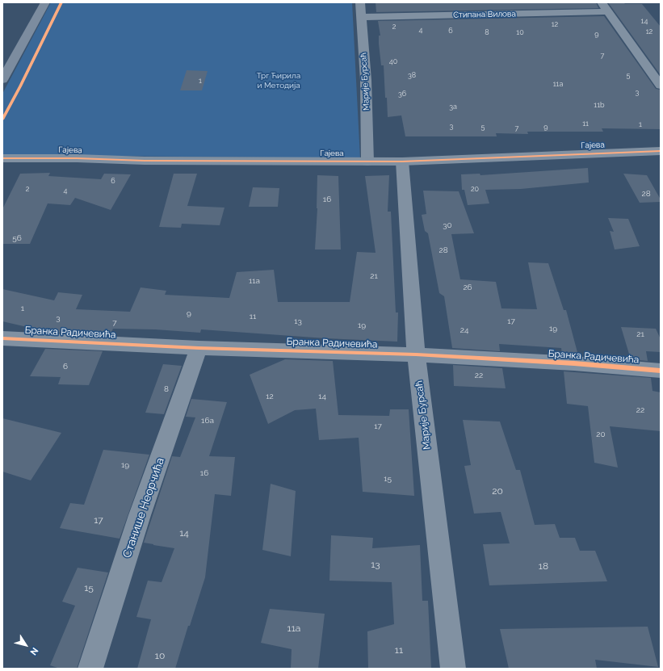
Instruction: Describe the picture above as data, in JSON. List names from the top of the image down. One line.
{"streets":{"street":["Стипана Вилова","Марије Бурсаћ","Гајева","Бранка Радичевића","Станише Неорчића"]},"crossings":[["Стипана Вилова","Марије Бурсаћ"],["Марије Бурсаћ","Гајева"],["Марије Бурсаћ","Бранка Радичевића"],["Бранка Радичевића","Станише Неорчића"]],"parks":["Трг Ћирила и Методија"],"house_numbers":["14","12","2","4","6","12","8","10","9","7","40","38","5","1","11a","3","36","11b","3a","11","1","3","5","9","7","6","2","20","4","28","16","30","56","28","21","11a","26","1","9","11","3","13","17","7","19","19","24","21","6","22","8","12","14","22","16a","17","20","19","16","15","20","17","14","13","18","15","11a","11","10"],"north":"bottom right"}
